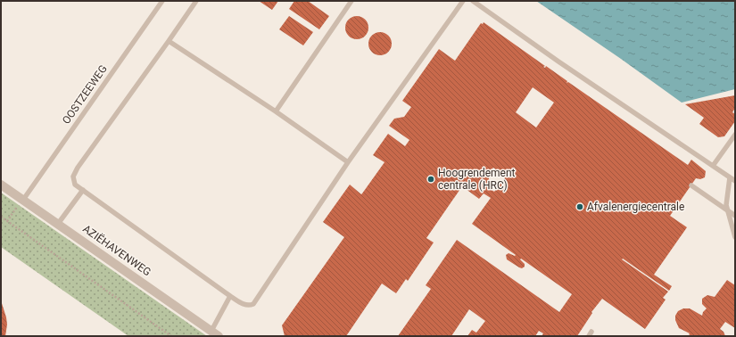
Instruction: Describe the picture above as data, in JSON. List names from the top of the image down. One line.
{"streets":{"street":["AZIËHAVENWEG"],"lane":["OOSTZEEWEG"]},"crossings":[["OOSTZEEWEG","AZIËHAVENWEG"]],"places":["Hoogrendement centrale (HRC)","Afvalenergiecentrale"]}
